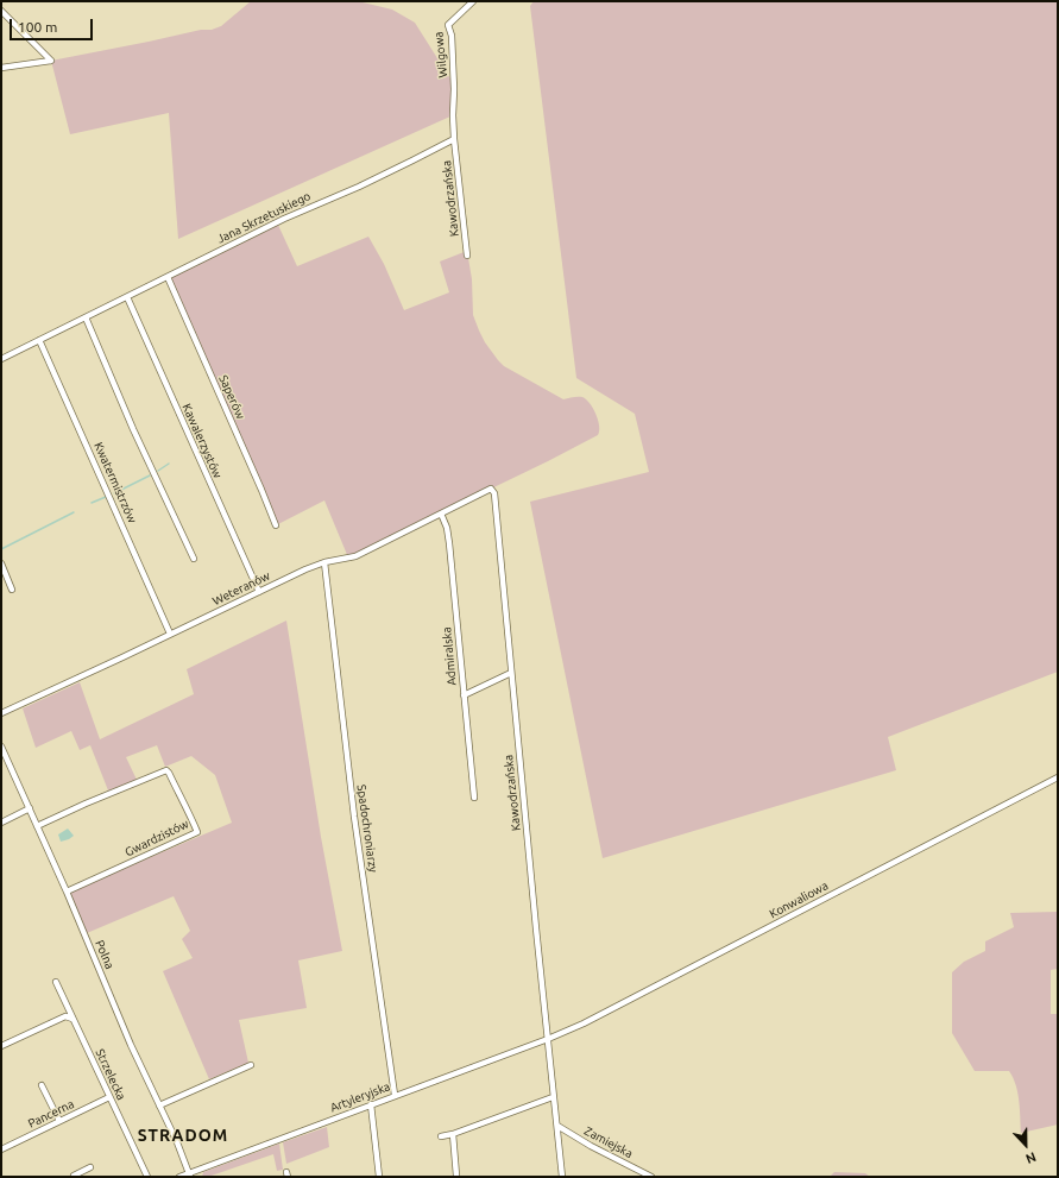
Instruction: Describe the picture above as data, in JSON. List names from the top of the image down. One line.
{"streets":{"street":["Wilgowa","Kawodrzańska","Jana Skrzetuskiego","Saperów","Kawalerzystów","Kwatermistrzów","Weteranów","Admiralska","Spadochroniarzy","Gwardzistów","Konwaliowa","Polna","Strzelecka","Artyleryjska","Pancerna","Zamiejska"]},"crossings":[["Wilgowa","Kawodrzańska"],["Kawodrzańska","Jana Skrzetuskiego"],["Kawodrzańska","Weteranów"],["Kawodrzańska","Konwaliowa"],["Kawodrzańska","Artyleryjska"],["Kawodrzańska","Zamiejska"],["Jana Skrzetuskiego","Saperów"],["Jana Skrzetuskiego","Kawalerzystów"],["Jana Skrzetuskiego","Kwatermistrzów"],["Kawalerzystów","Weteranów"],["Kwatermistrzów","Weteranów"],["Weteranów","Admiralska"],["Weteranów","Spadochroniarzy"],["Spadochroniarzy","Artyleryjska"],["Gwardzistów","Polna"],["Konwaliowa","Artyleryjska"],["Polna","Artyleryjska"],["Strzelecka","Pancerna"]],"districts":["STRADOM"],"scale_bar":"100 m","north":"bottom"}
